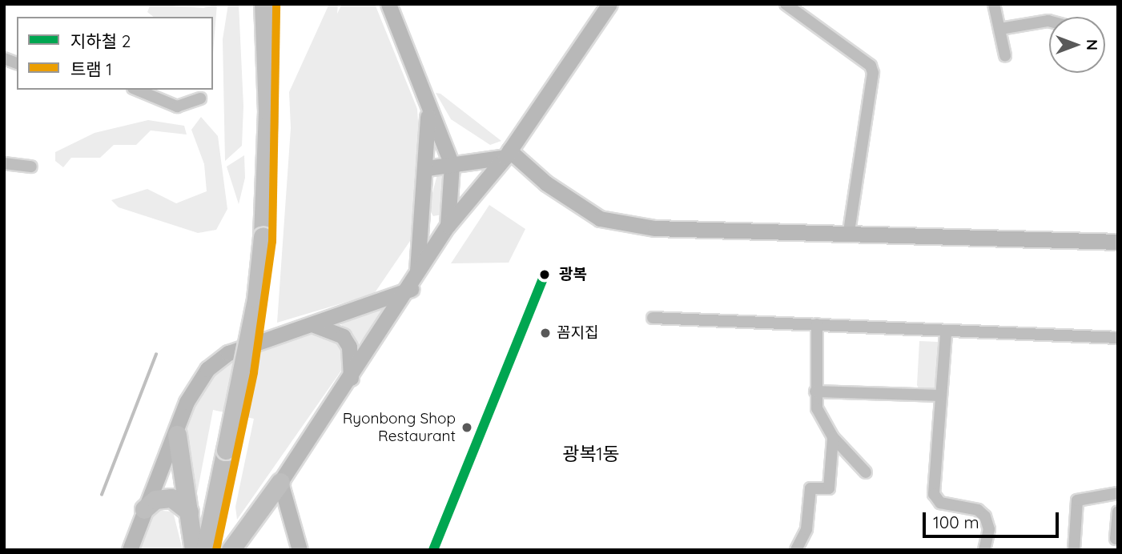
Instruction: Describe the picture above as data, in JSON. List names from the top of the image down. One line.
{"districts":["광복1동"],"places":["광복","꼼지집","Ryonbong Shop Restaurant"],"lines":["tram line 1","metro line 2"],"legend":["지하철 2","트램 1"],"scale_bar":"100 m","north":"right"}
